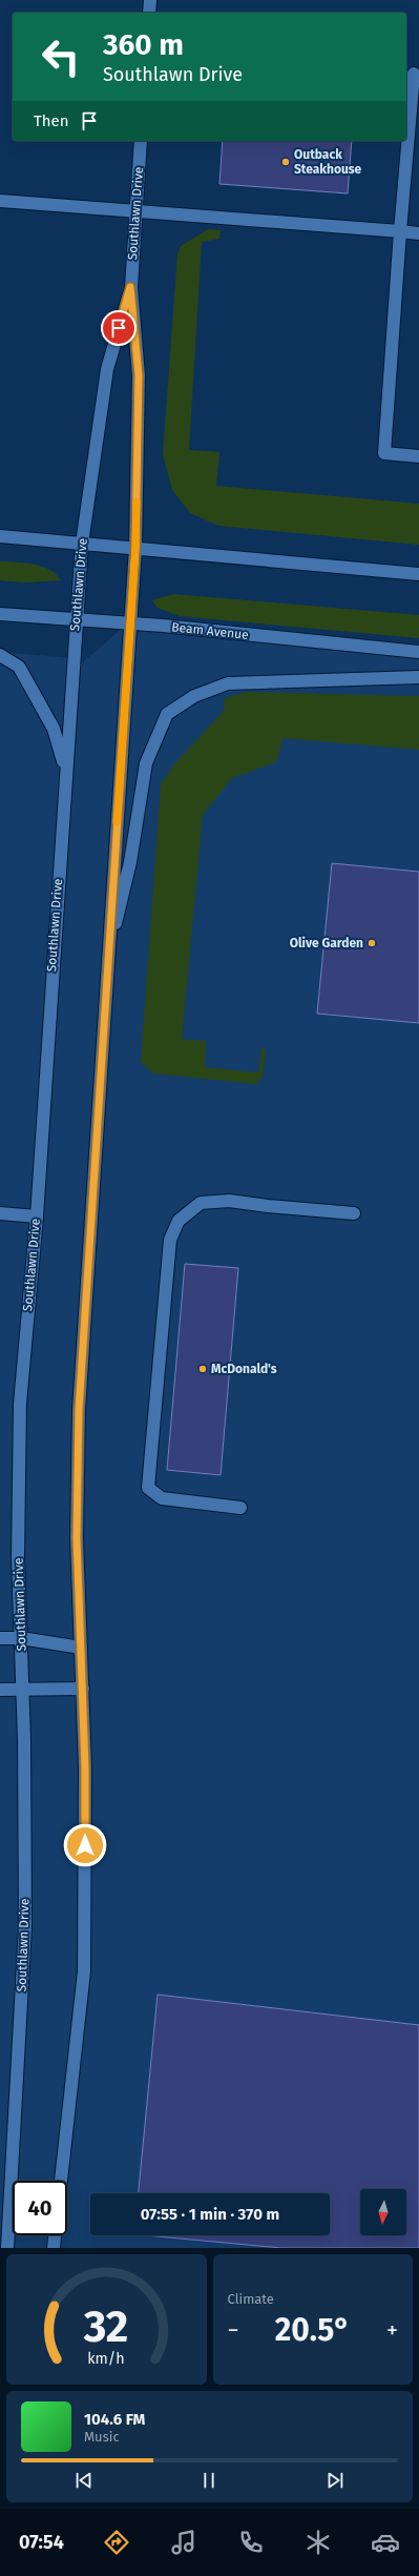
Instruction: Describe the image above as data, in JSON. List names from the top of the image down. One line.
{"streets":{"street":["Southlawn Drive","Beam Avenue"]},"crossings":[["Southlawn Drive","Beam Avenue"]],"places":["Outback Steakhouse","Olive Garden","McDonald's"],"north":"bottom","page":{"turn":["360 m","Southlawn Drive"],"then":"Then","limit":"40","trip":"07:55 · 1 min · 370 m","tile":"Climate","heat":["−","20.5°","+"],"song":["104.6 FM","Music"],"tabs":"07:54","gauge":["32","km/h"]}}
